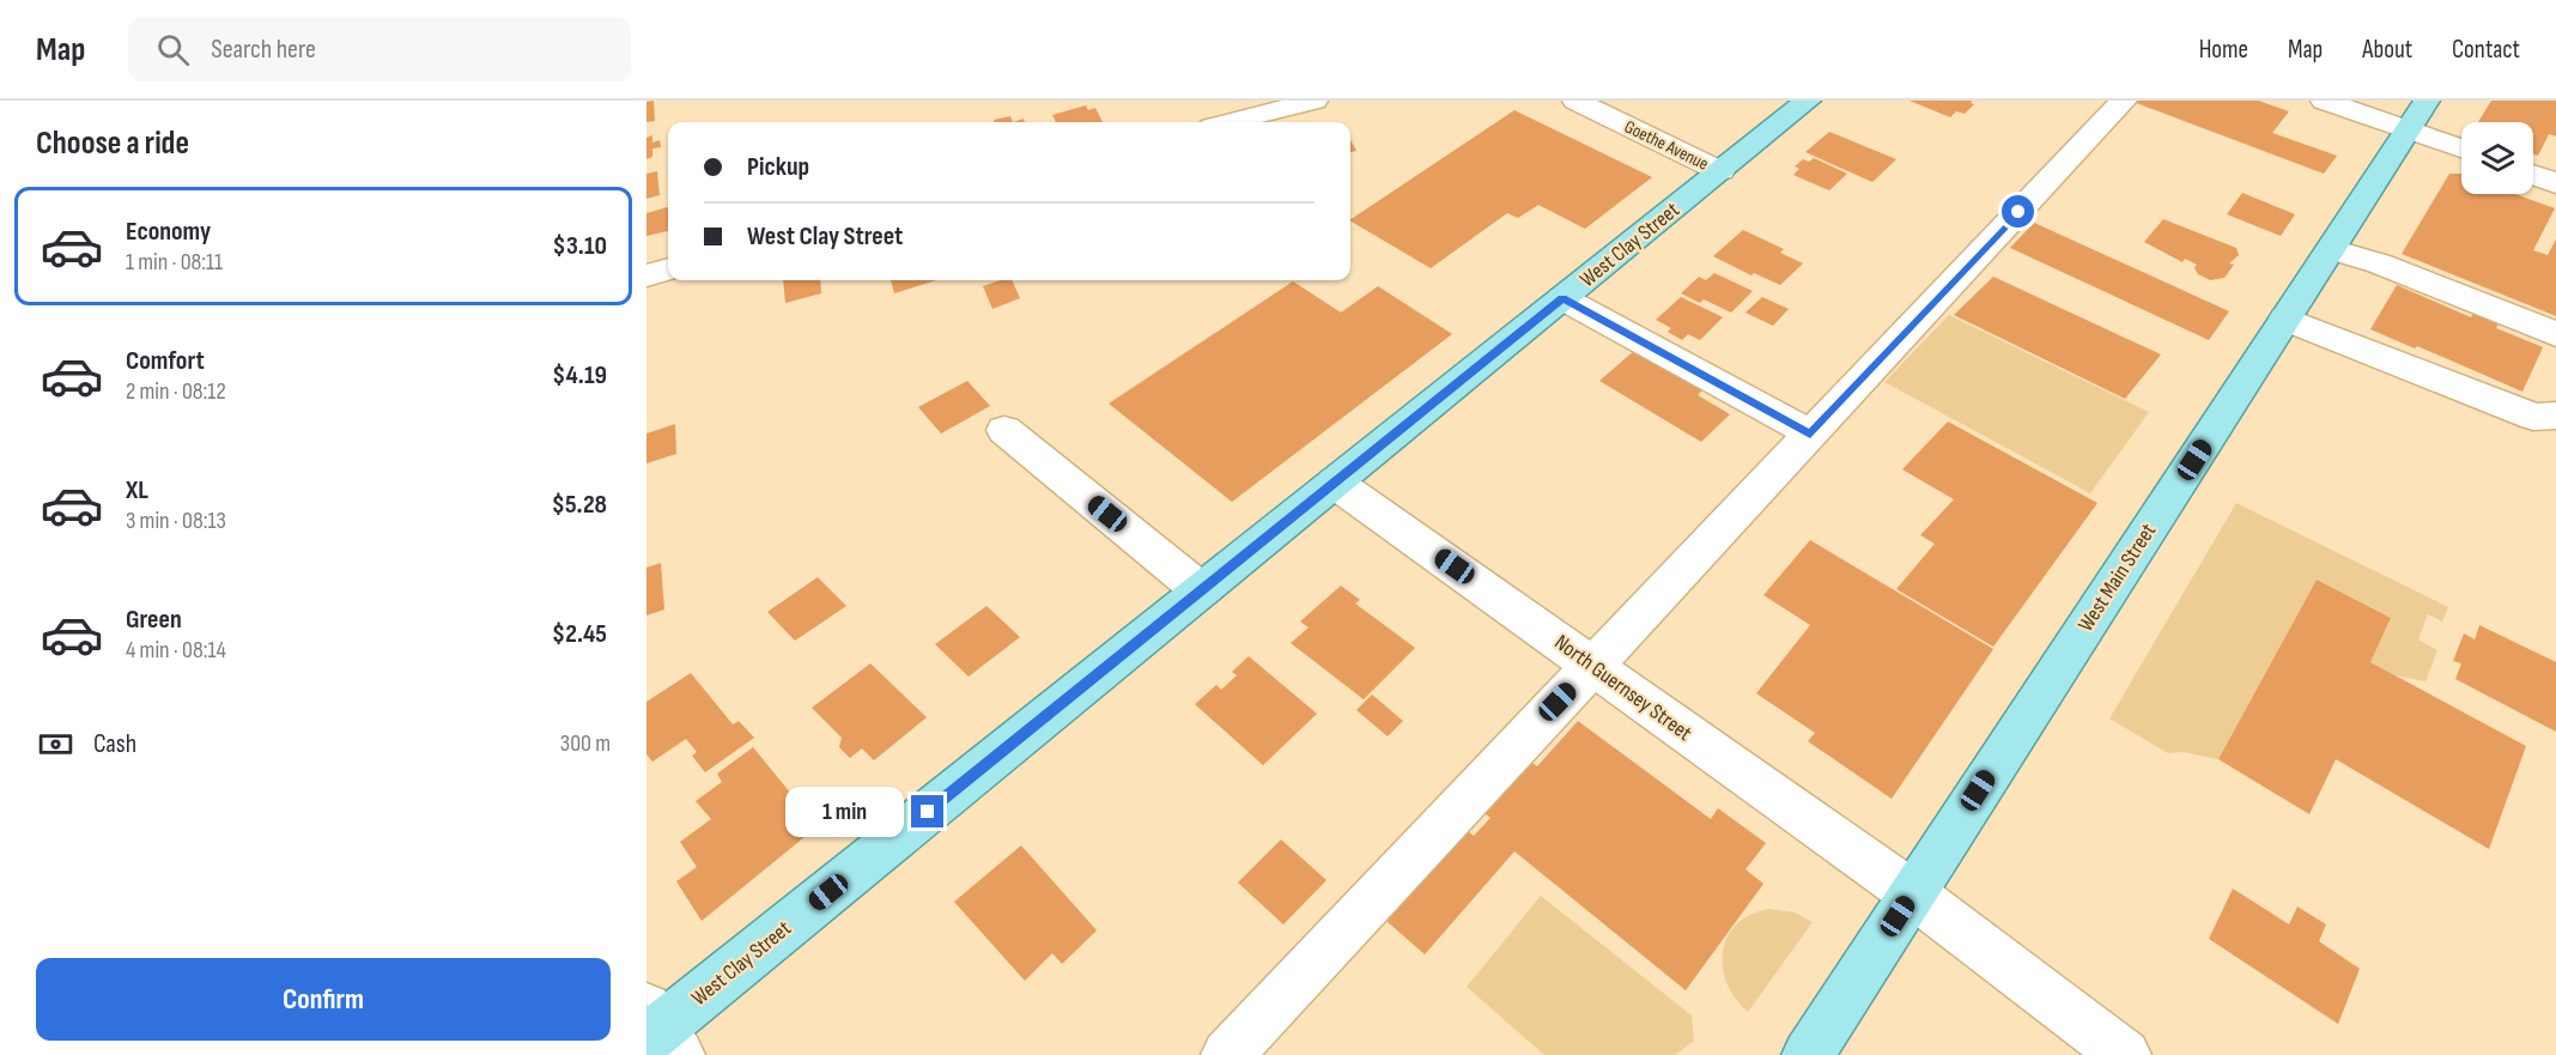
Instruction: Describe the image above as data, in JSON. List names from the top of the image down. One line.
{"streets":{"main road":["West Clay Street","West Main Street"],"street":["Goethe Avenue","North Guernsey Street"]},"crossings":[["Goethe Avenue","West Clay Street"],["West Clay Street","North Guernsey Street"],["West Main Street","North Guernsey Street"]],"page":{"header":"Map","search":"Search here","nav":["Home","Map","About","Contact"],"heading":"Choose a ride","banner":["Pickup","West Clay Street"],"list":[{"name":"Economy","note":"1 min · 08:11","value":"$3.10"},{"name":"Comfort","note":"2 min · 08:12","value":"$4.19"},{"name":"XL","note":"3 min · 08:13","value":"$5.28"},{"name":"Green","note":"4 min · 08:14","value":"$2.45"}],"pay":["Cash","300 m"],"bubble":"1 min","buttons":"Confirm"}}
